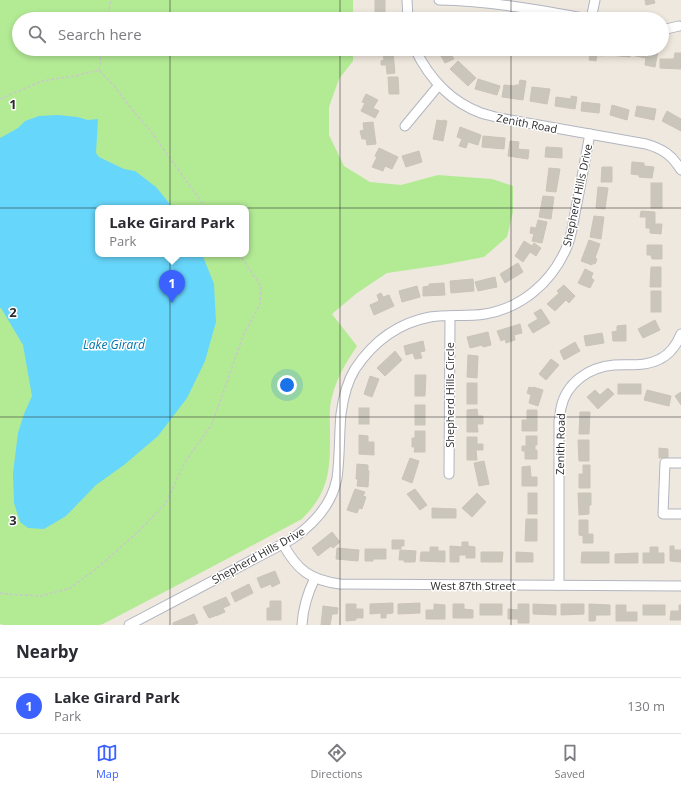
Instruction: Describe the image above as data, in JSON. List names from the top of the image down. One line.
{"streets":{"street":["Zenith Road","Shepherd Hills Drive","Shepherd Hills Circle","West 87th Street"]},"crossings":[["Zenith Road","Shepherd Hills Drive"],["Zenith Road","West 87th Street"],["Shepherd Hills Drive","Shepherd Hills Circle"],["Shepherd Hills Drive","West 87th Street"]],"water":["Lake Girard"],"page":{"search":"Search here","popup":["Lake Girard Park","Park"],"pins":"1","heading":"Nearby","list":[{"mark":"1","name":"Lake Girard Park","note":"Park","value":"130 m"}],"nav":["Map","Directions","Saved"]},"grid":{"rows":["1","2","3"]}}
